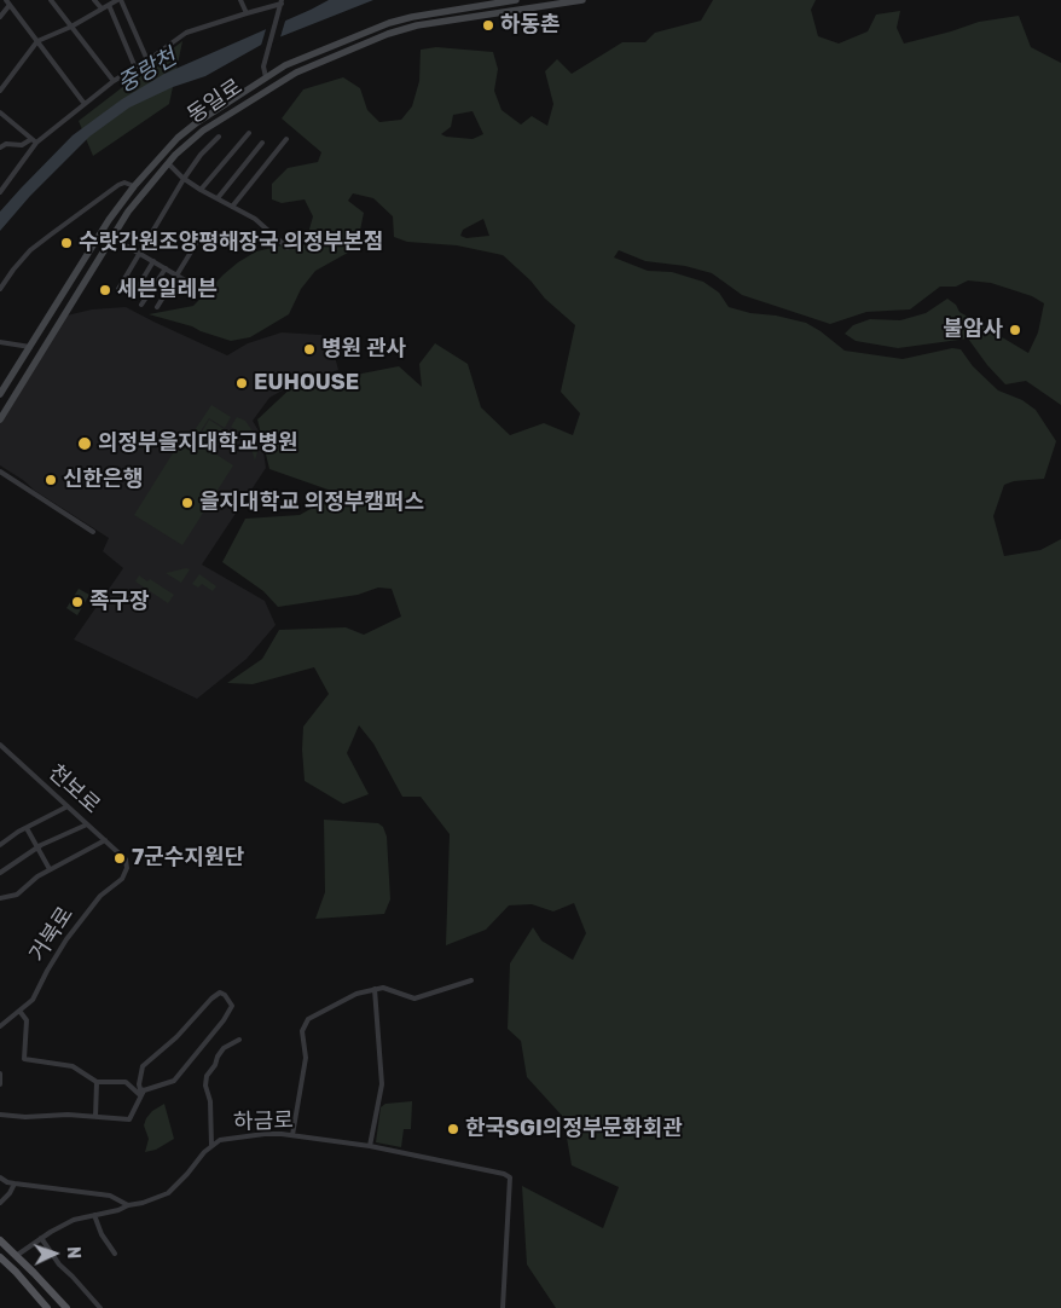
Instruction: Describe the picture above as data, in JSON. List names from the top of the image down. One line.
{"streets":{"street":["동일로","천보로","거북로","하금로"]},"crossings":[["천보로","거북로"]],"water":["중랑천"],"places":["하동촌","수랏간원조양평해장국 의정부본점","세븐일레븐","불암사","병원 관사","EUHOUSE","의정부을지대학교병원","신한은행","을지대학교 의정부캠퍼스","족구장","7군수지원단","한국SGI의정부문화회관"],"north":"right"}
